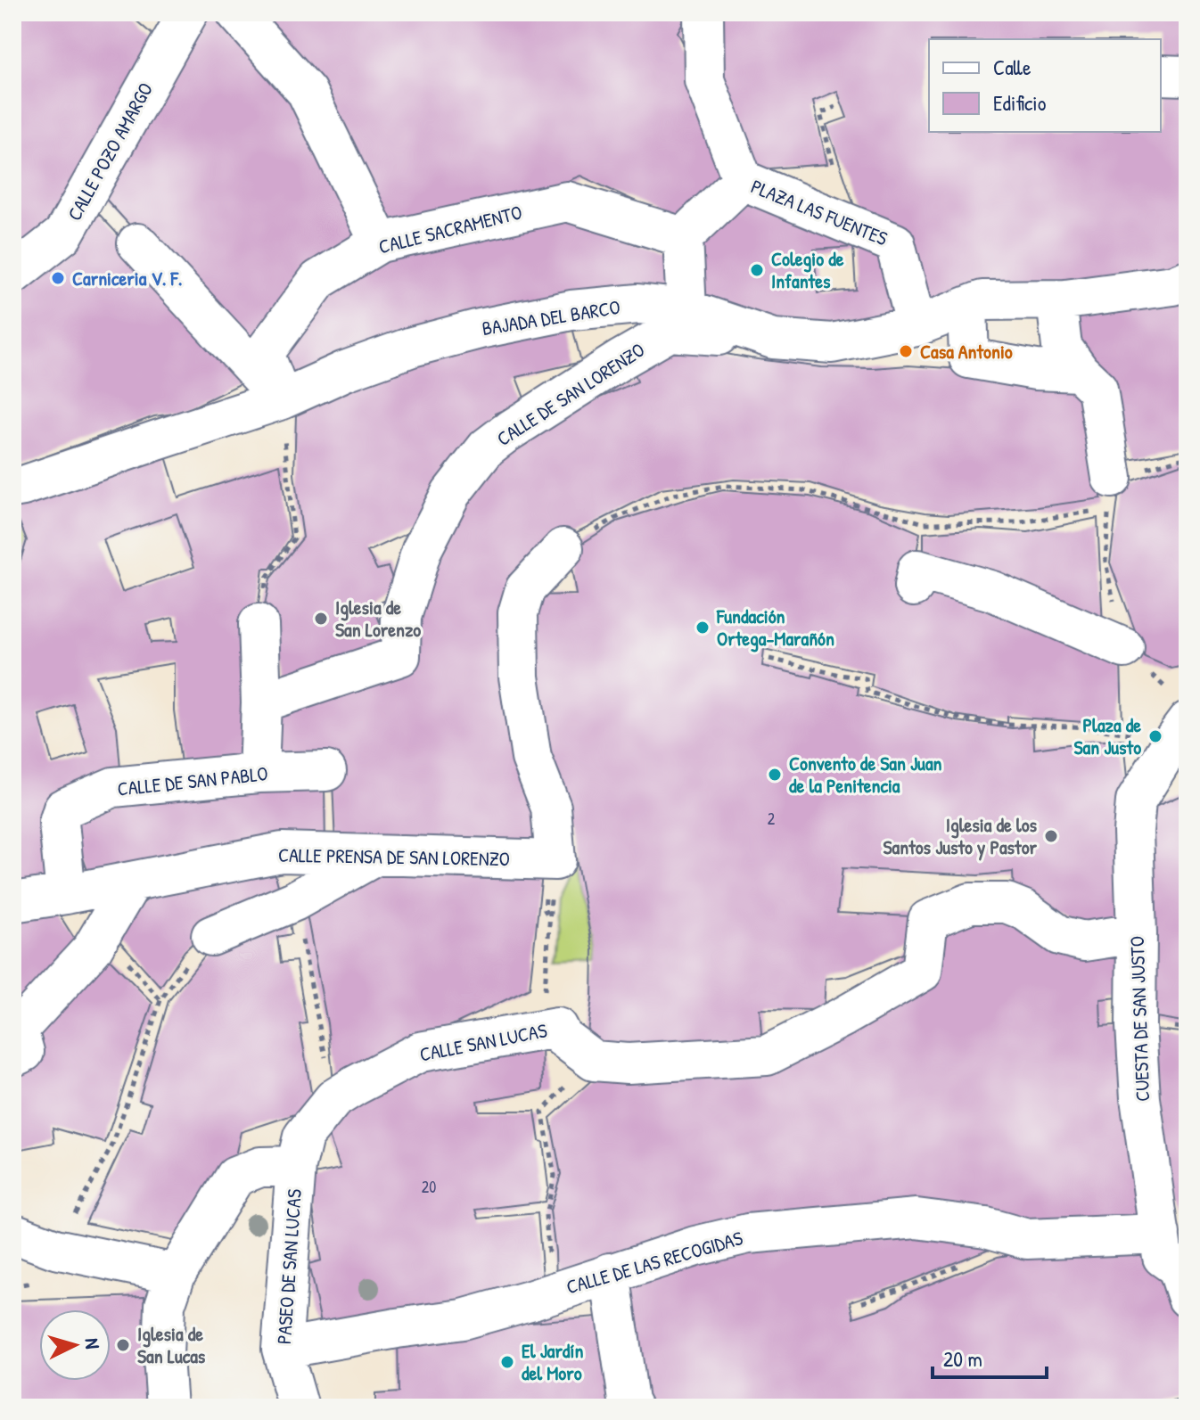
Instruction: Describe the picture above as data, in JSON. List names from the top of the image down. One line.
{"streets":{"street":["CALLE POZO AMARGO","PLAZA LAS FUENTES","CALLE SACRAMENTO","BAJADA DEL BARCO","CALLE DE SAN LORENZO","CALLE DE SAN PABLO","CALLE PRENSA DE SAN LORENZO","CUESTA DE SAN JUSTO","CALLE SAN LUCAS","CALLE DE LAS RECOGIDAS","PASEO DE SAN LUCAS"]},"crossings":[["PLAZA LAS FUENTES","BAJADA DEL BARCO"],["CALLE SACRAMENTO","BAJADA DEL BARCO"],["BAJADA DEL BARCO","CALLE DE SAN LORENZO"],["CALLE DE SAN PABLO","CALLE PRENSA DE SAN LORENZO"],["CUESTA DE SAN JUSTO","CALLE DE LAS RECOGIDAS"],["CALLE SAN LUCAS","PASEO DE SAN LUCAS"],["CALLE DE LAS RECOGIDAS","PASEO DE SAN LUCAS"]],"places":["Colegio de Infantes","Carniceria V. F.","Casa Antonio","Iglesia de San Lorenzo","Fundación Ortega-Marañón","Plaza de San Justo","Convento de San Juan de la Penitencia","Iglesia de los Santos Justo y Pastor","Iglesia de San Lucas","El Jardín del Moro"],"house_numbers":["2","20"],"legend":["Calle","Edificio"],"scale_bar":"20 m","north":"right"}
